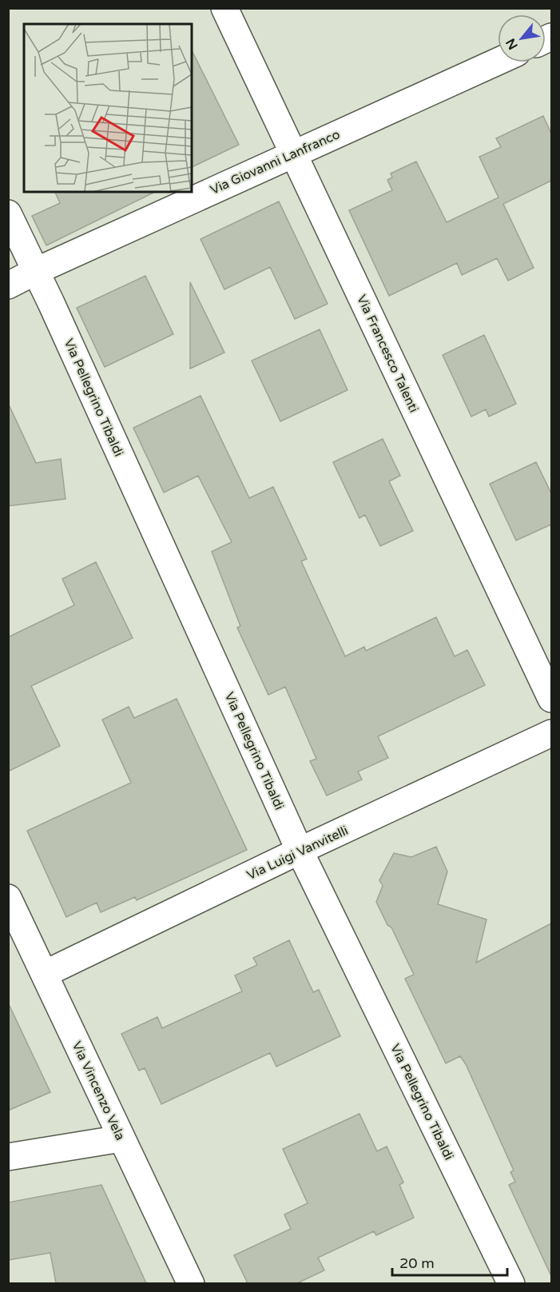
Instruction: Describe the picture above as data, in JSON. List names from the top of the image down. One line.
{"streets":{"street":["Via Giovanni Lanfranco","Via Francesco Talenti","Via Pellegrino Tibaldi","Via Luigi Vanvitelli","Via Vincenzo Vela"]},"crossings":[["Via Giovanni Lanfranco","Via Francesco Talenti"],["Via Giovanni Lanfranco","Via Pellegrino Tibaldi"],["Via Pellegrino Tibaldi","Via Luigi Vanvitelli"],["Via Luigi Vanvitelli","Via Vincenzo Vela"]],"scale_bar":"20 m","north":"bottom left"}
